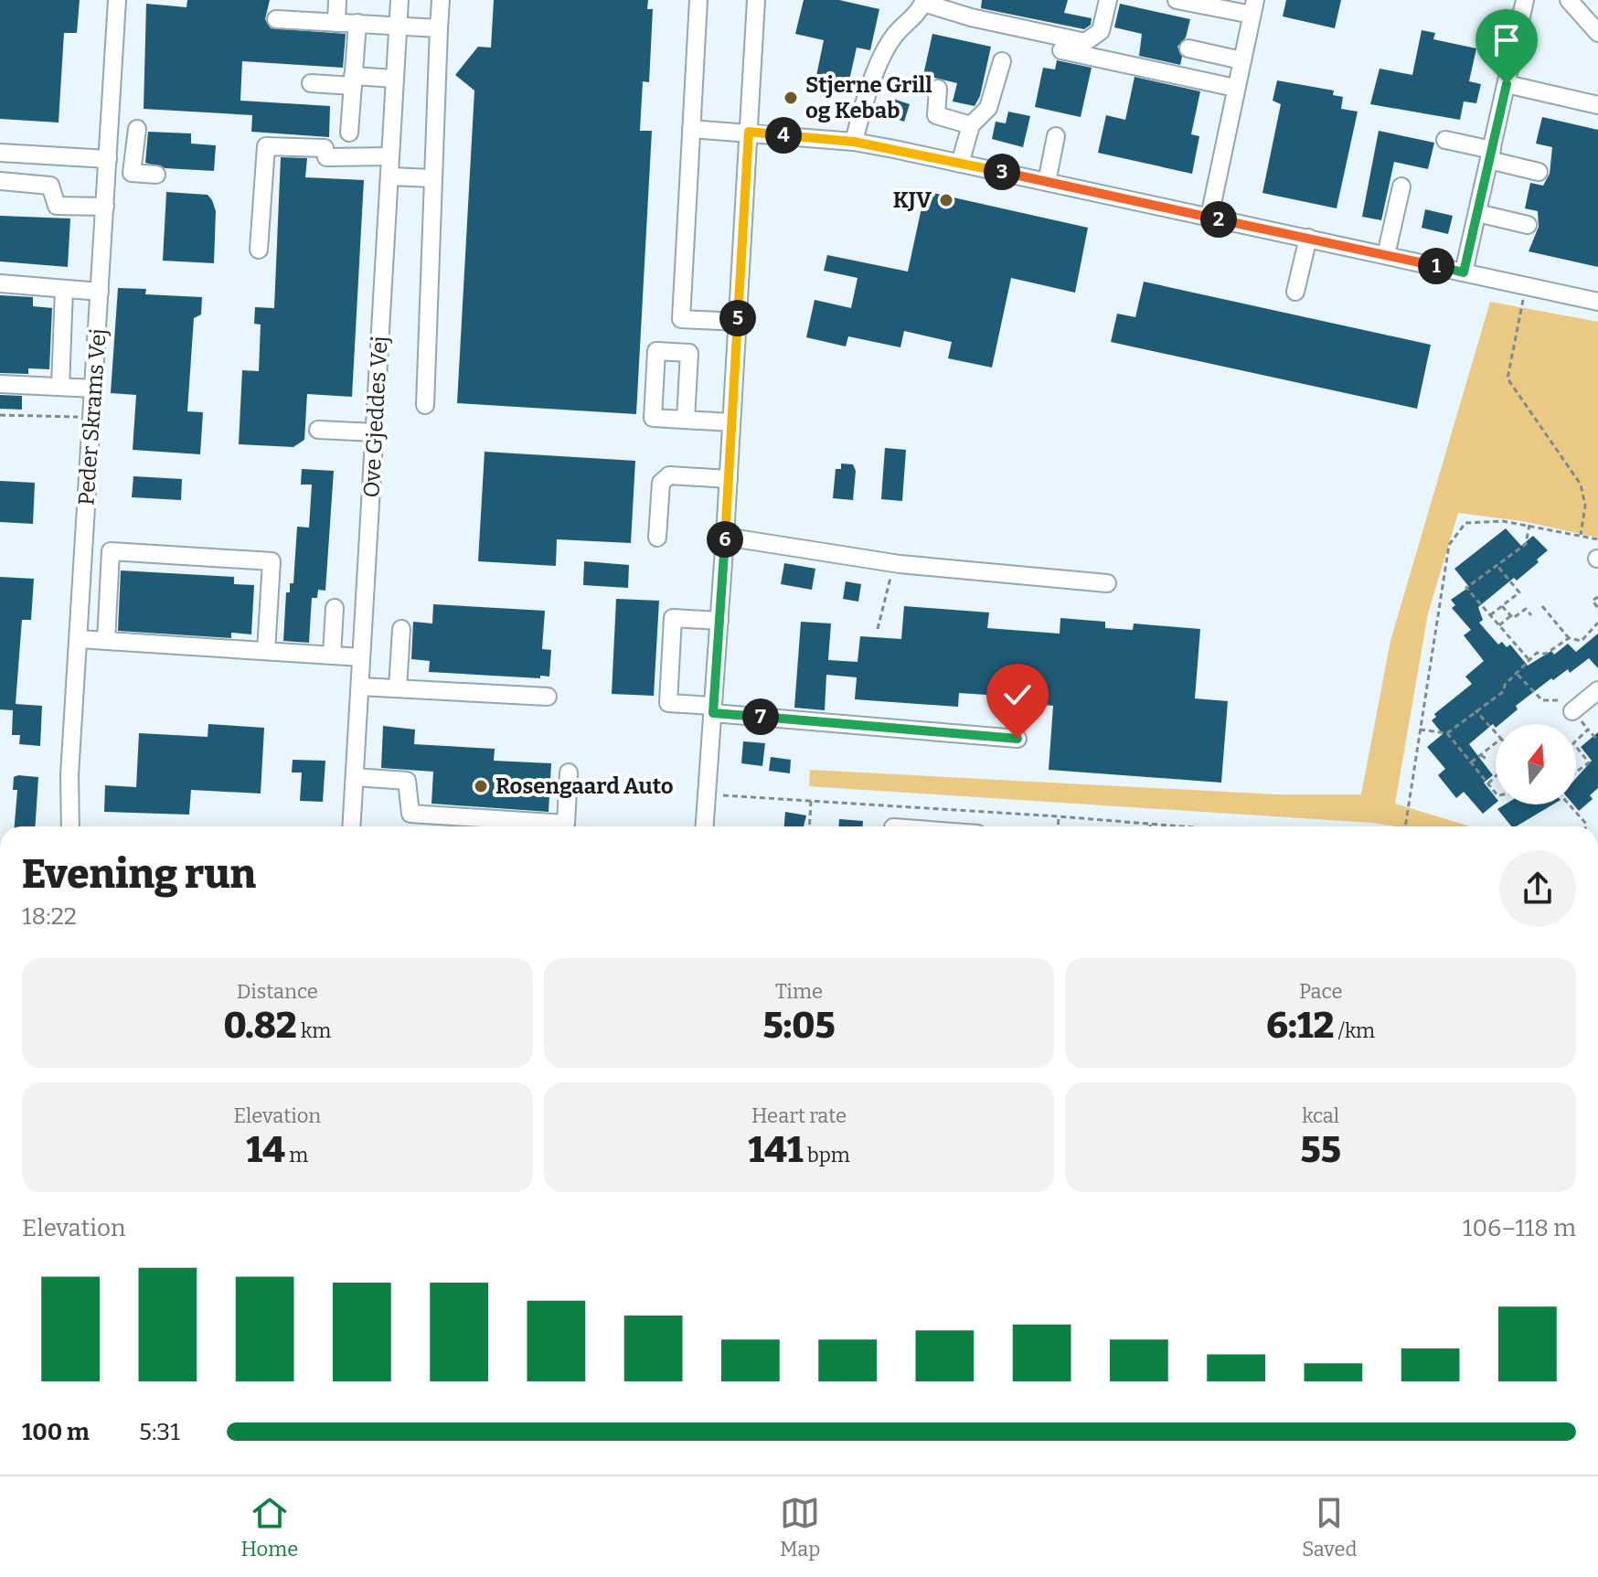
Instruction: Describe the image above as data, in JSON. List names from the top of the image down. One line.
{"streets":{"street":["Peder Skrams Vej","Ove Gjeddes Vej"]},"places":["Stjerne Grill og Kebab","KJV","Rosengaard Auto"],"north":"top","page":{"pins":["4","3","2","1","5","6","7"],"heading":["Evening run","18:22"],"stats":[["Distance","0.82 km"],["Time","5:05"],["Pace","6:12 /km"],["Elevation","14 m"],["Heart rate","141 bpm"],["kcal","55"]],"chart":["Elevation","106–118 m"],"list":[{"name":"100 m","note":"5:31"}],"tabs":["Home","Map","Saved"]}}
